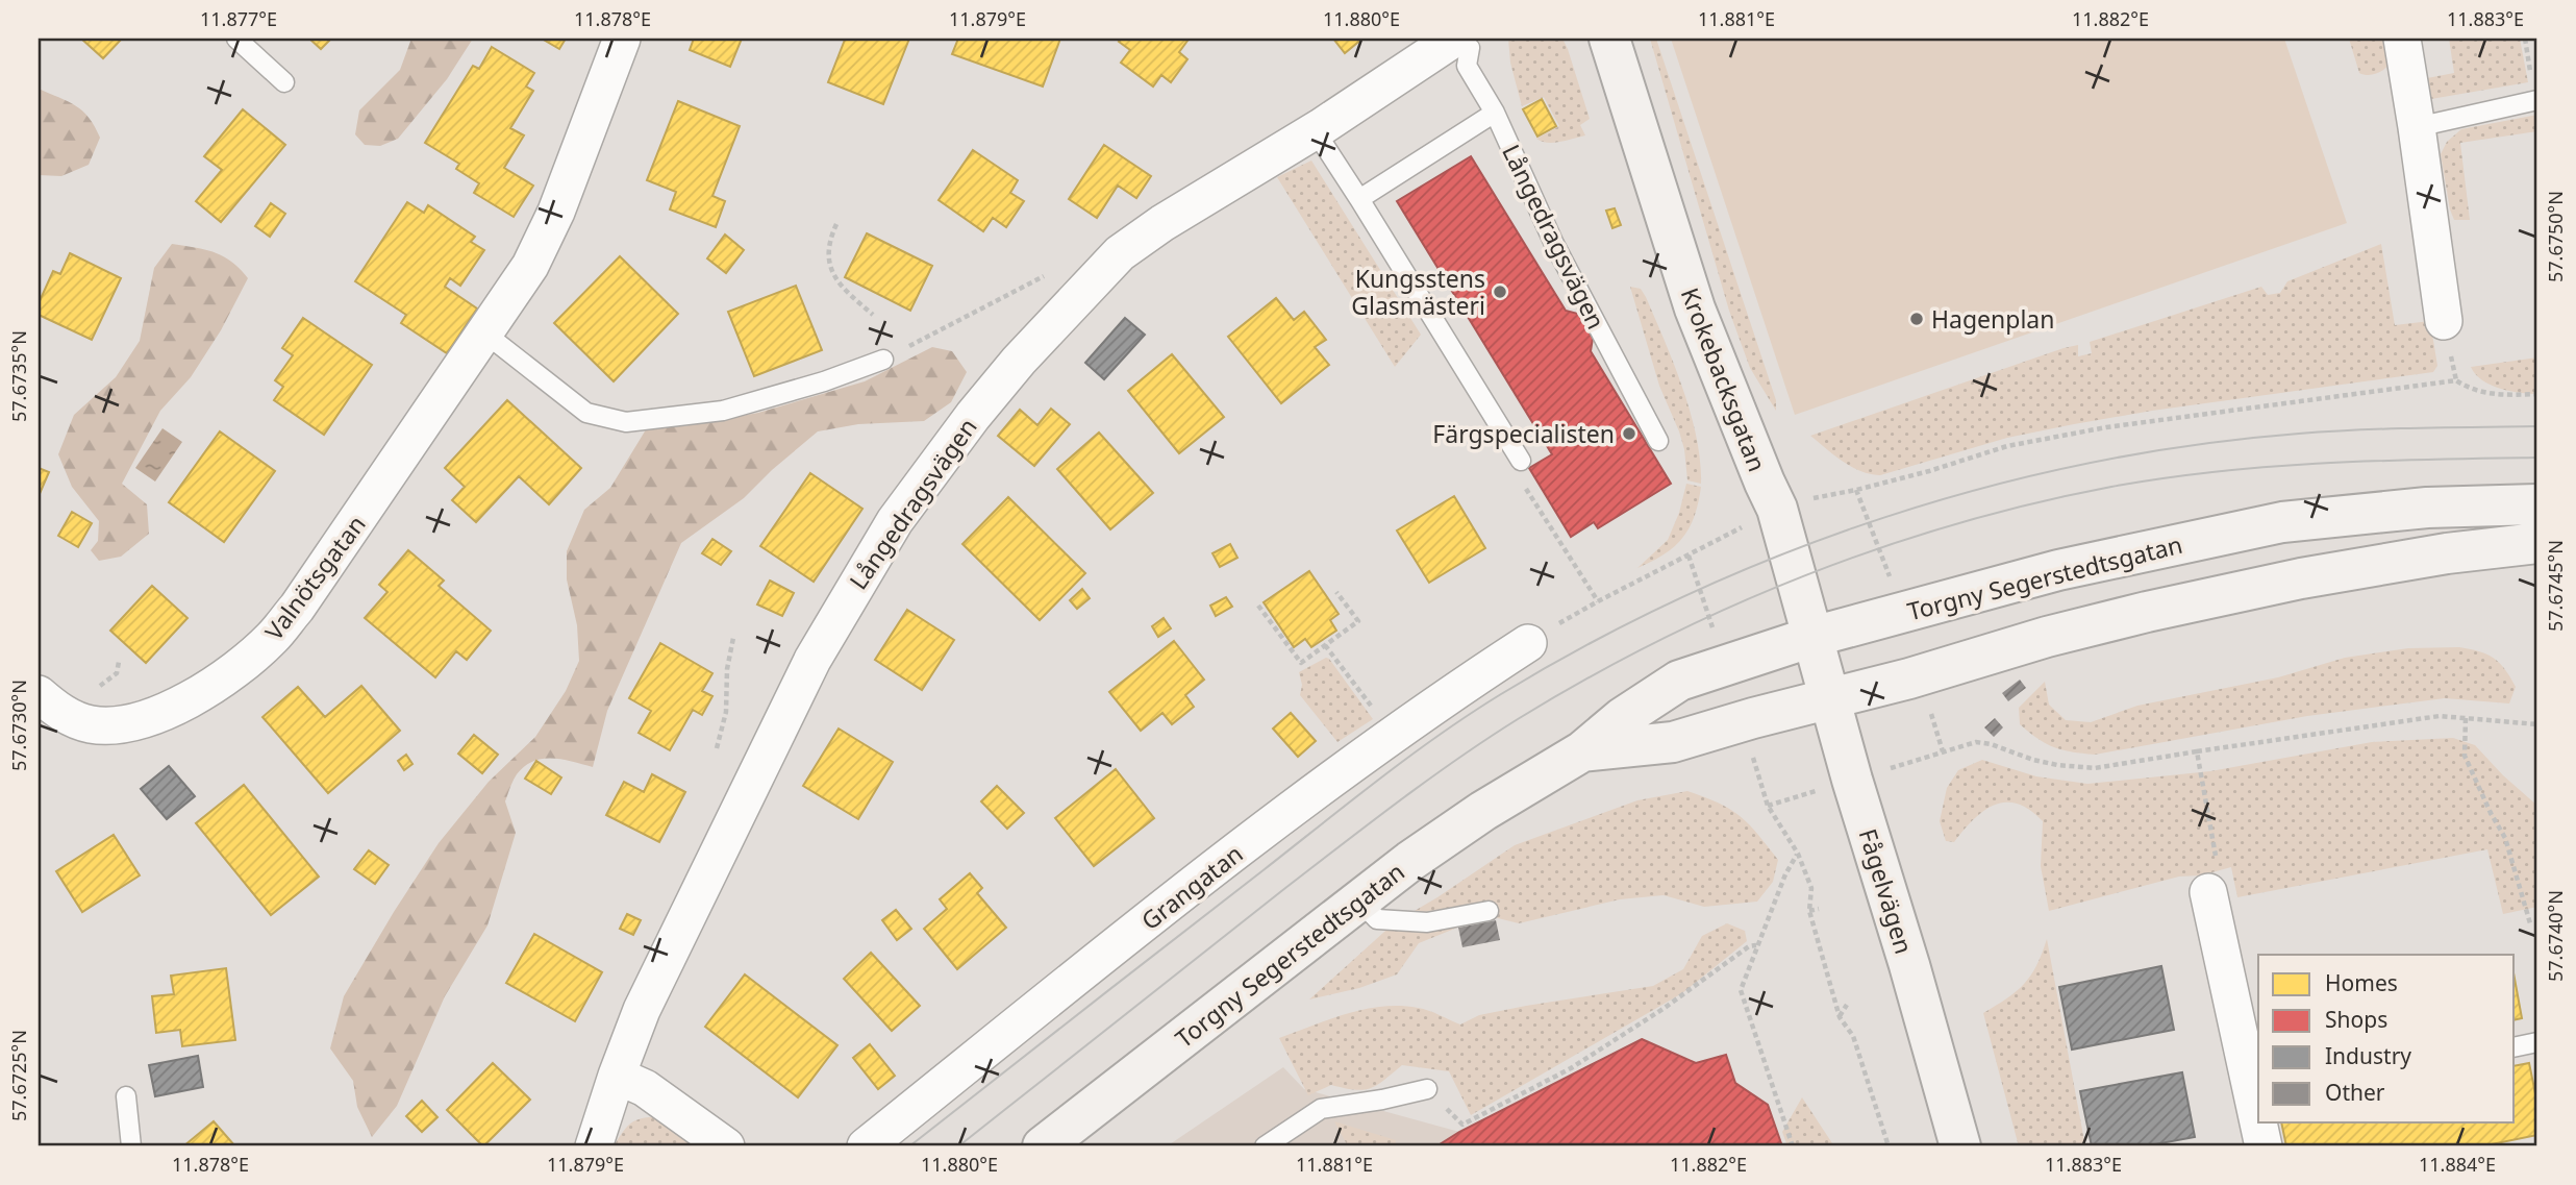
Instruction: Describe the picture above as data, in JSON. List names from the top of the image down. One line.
{"streets":{"street":["Långedragsvägen","Krokebacksgatan","Valnötsgatan","Torgny Segerstedtsgatan","Grangatan","Fågelvägen"]},"crossings":[["Krokebacksgatan","Torgny Segerstedtsgatan"],["Krokebacksgatan","Fågelvägen"],["Torgny Segerstedtsgatan","Fågelvägen"]],"places":["Kungsstens Glasmästeri","Hagenplan","Färgspecialisten"],"legend":["Homes","Shops","Industry","Other"],"coordinates":["11.877°E","11.878°E","11.879°E","11.880°E","11.881°E","11.882°E","11.883°E","57.6750°N","57.6735°N","57.6745°N","57.6730°N","57.6740°N","57.6725°N","11.884°E"]}
